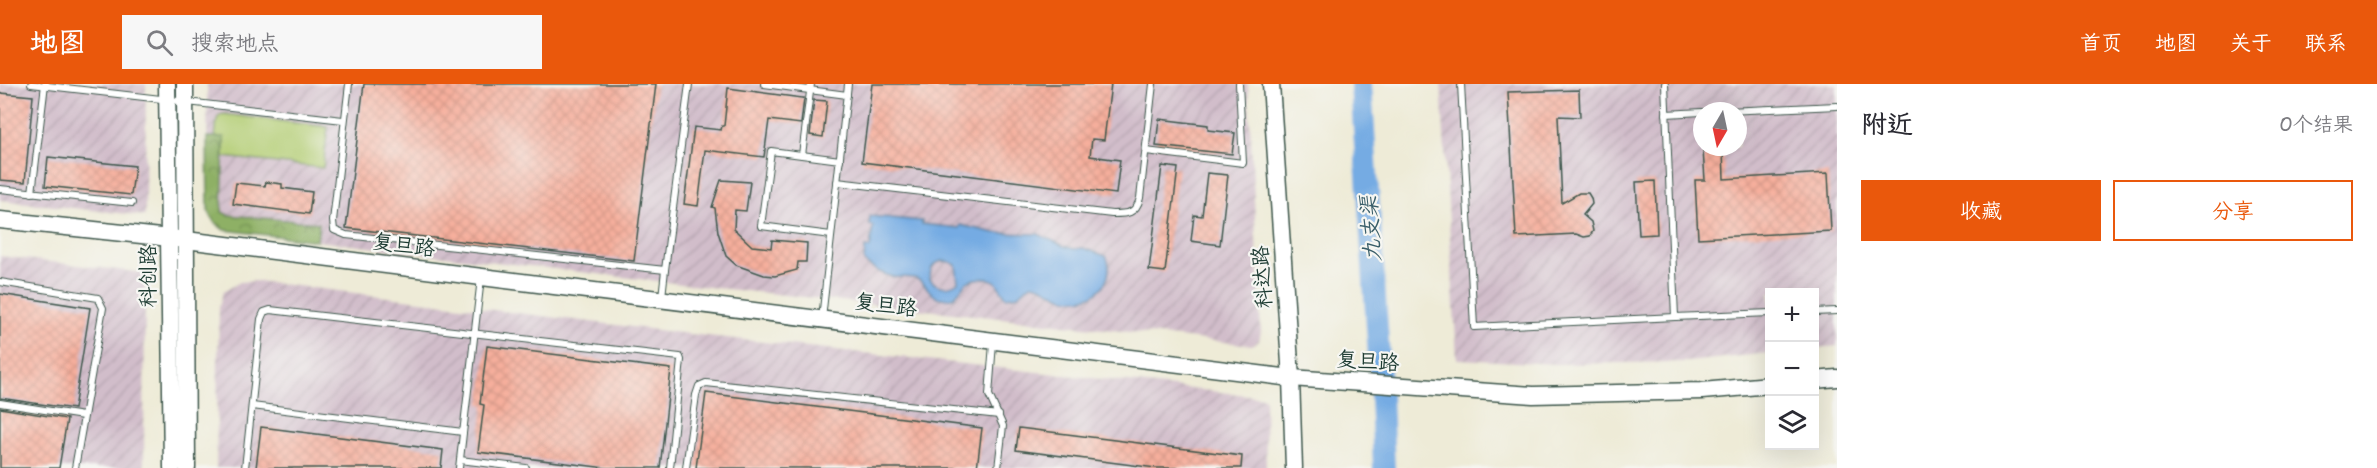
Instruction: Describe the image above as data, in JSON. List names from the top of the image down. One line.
{"streets":{"street":["复旦路","科创路","科达路"]},"crossings":[["复旦路","科创路"],["复旦路","科达路"]],"water":["九支渠"],"north":"bottom","page":{"header":"地图","search":"搜索地点","nav":["首页","地图","关于","联系"],"heading":["附近","0个结果"],"buttons":["收藏","分享"],"map_buttons":["+","−"]}}
